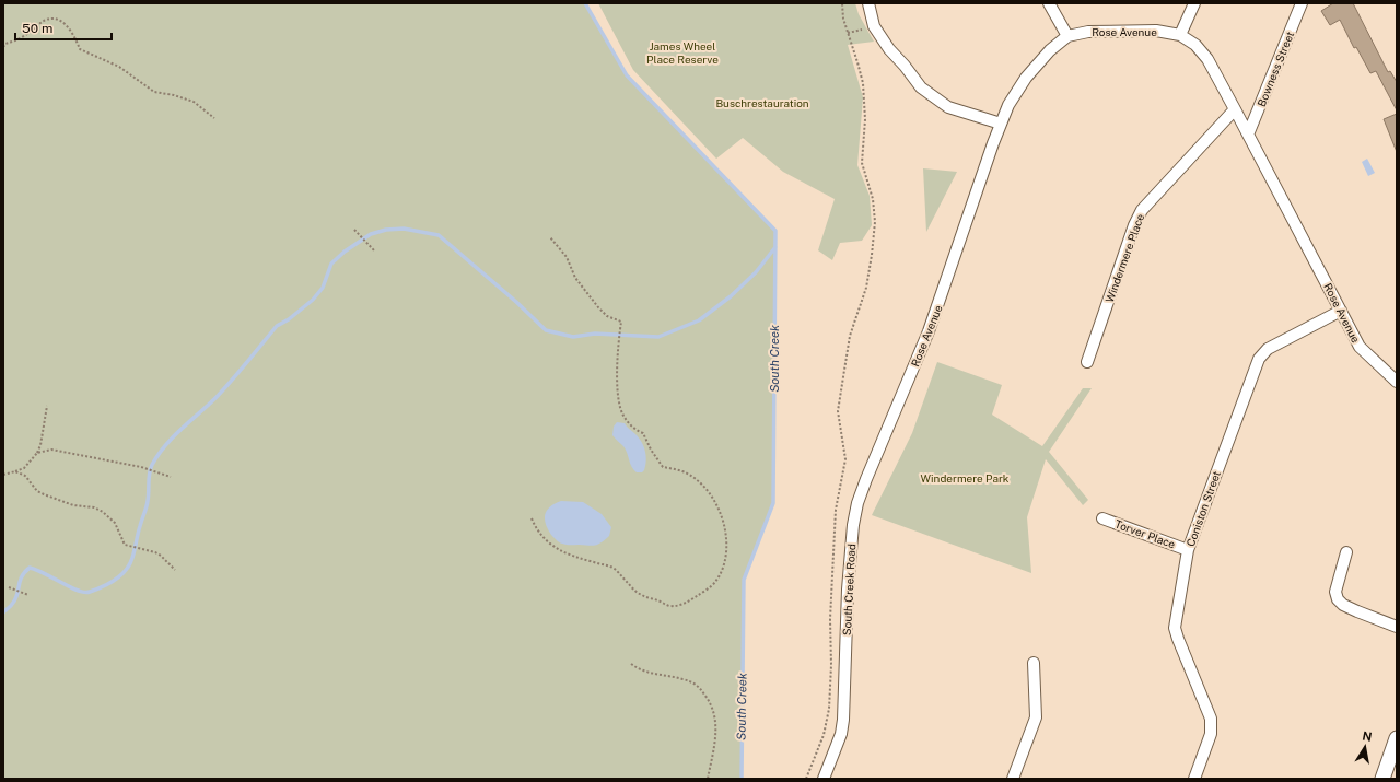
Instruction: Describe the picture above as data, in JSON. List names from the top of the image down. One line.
{"streets":{"street":["Rose Avenue","Bowness Street","Windermere Place","Coniston Street","Torver Place","South Creek Road"]},"crossings":[["Rose Avenue","Bowness Street"],["Rose Avenue","Windermere Place"],["Rose Avenue","Coniston Street"],["Rose Avenue","South Creek Road"],["Coniston Street","Torver Place"]],"water":["South Creek"],"parks":["James Wheel Place Reserve","Buschrestauration","Windermere Park"],"scale_bar":"50 m","north":"top"}
